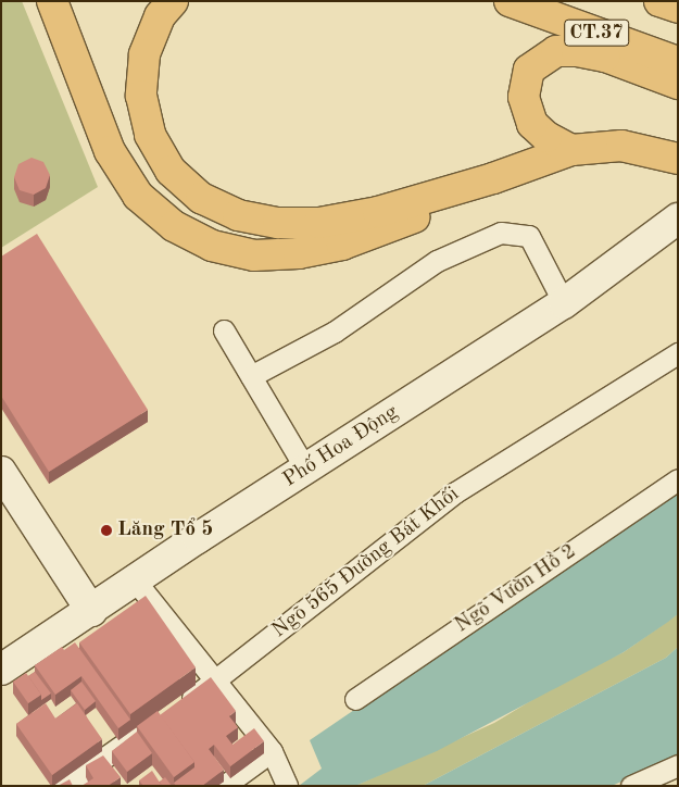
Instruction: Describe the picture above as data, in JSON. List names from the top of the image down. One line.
{"streets":{"main road":["CT.37"],"street":["Phố Hoa Động","Ngõ 565 Đường Bát Khối","Ngõ Vườn Hồ 2"]},"places":["Lăng Tổ 5"]}
